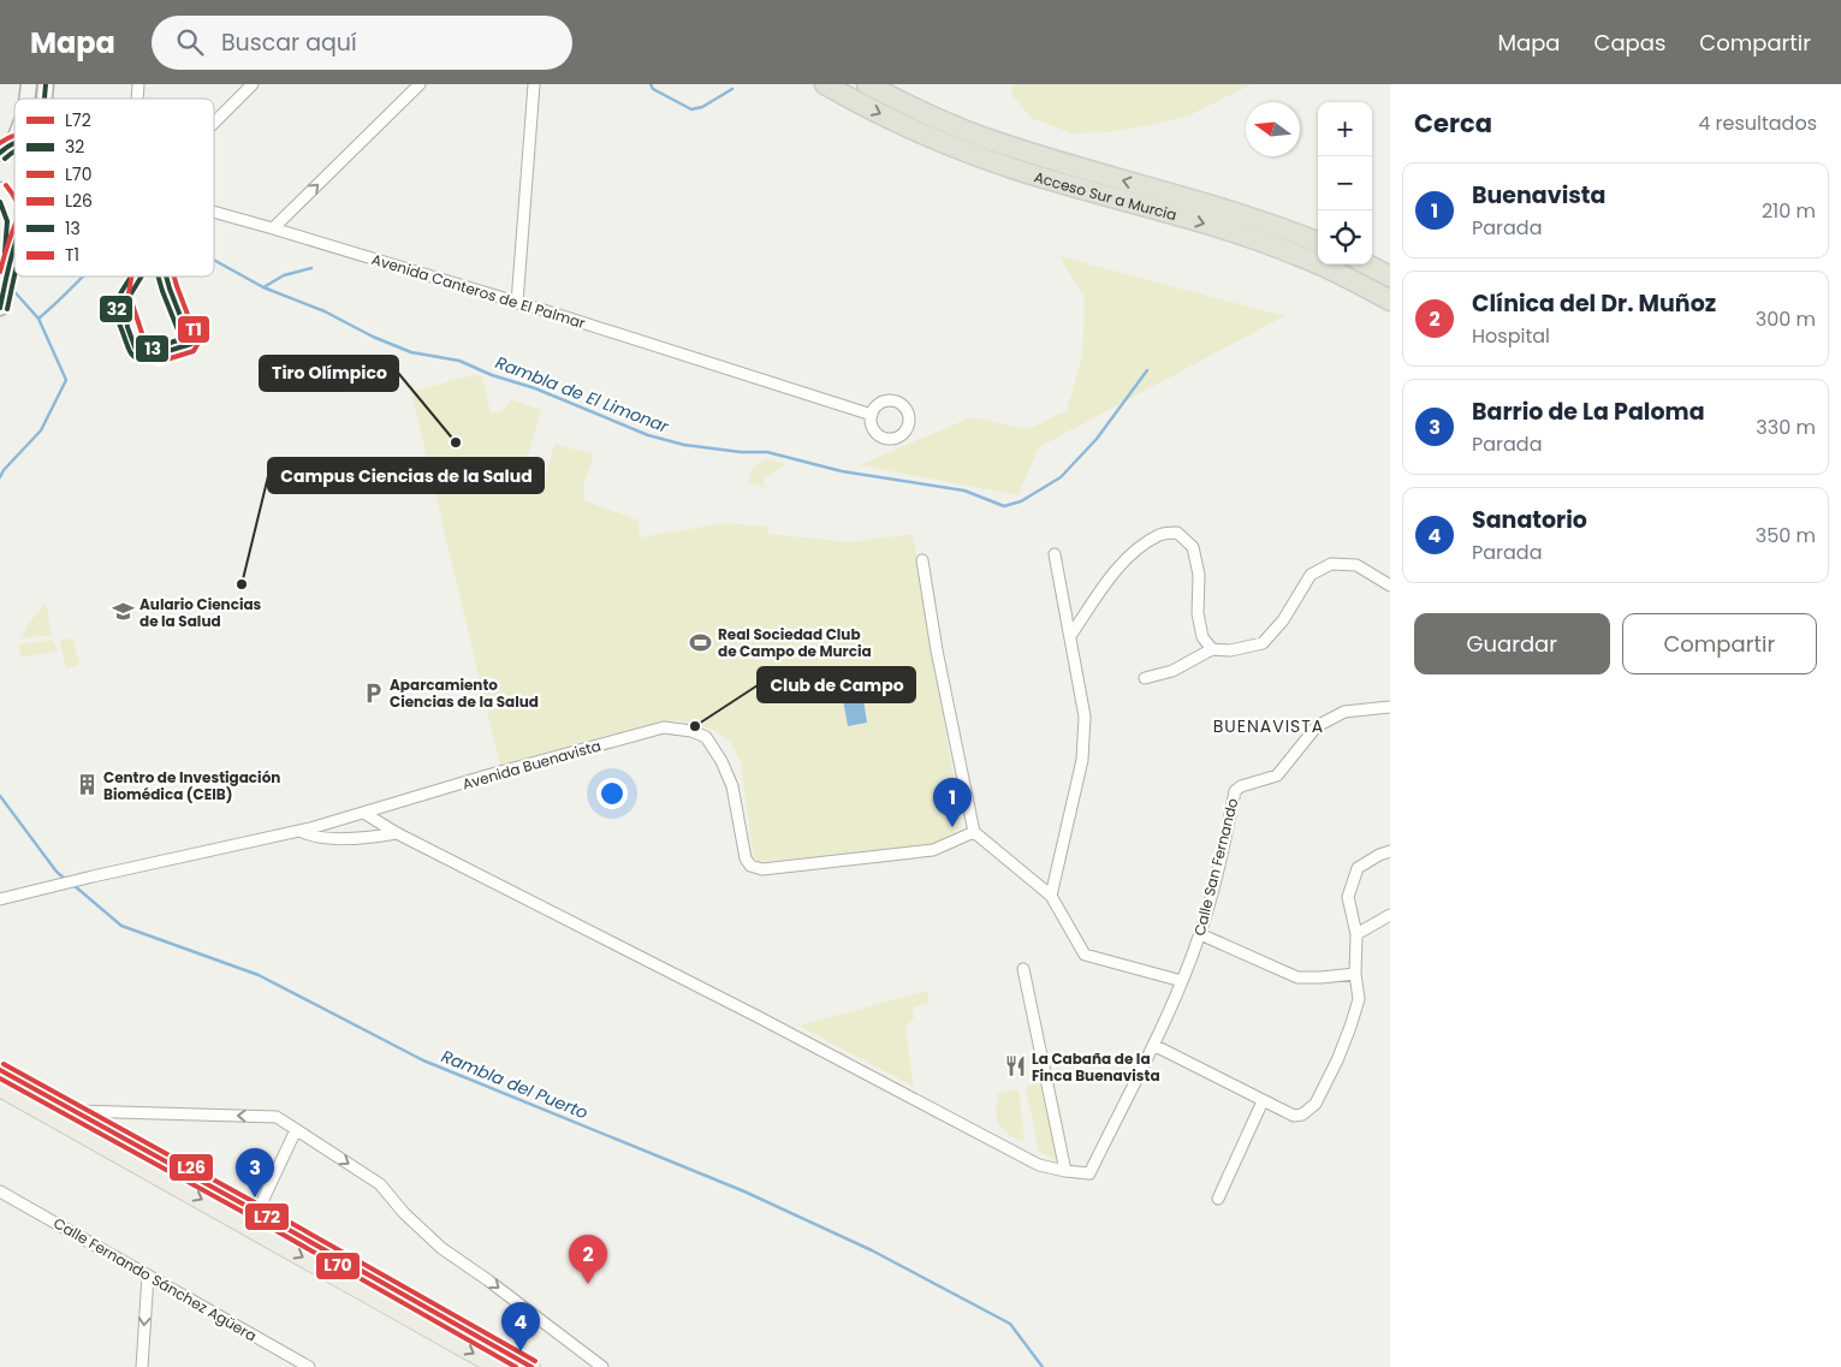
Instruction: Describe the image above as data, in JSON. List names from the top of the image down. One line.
{"streets":{"highway":["Acceso Sur a Murcia"],"street":["Avenida Canteros de El Palmar","Avenida Buenavista","Calle San Fernando","Calle Fernando Sánchez Agüera"]},"districts":["BUENAVISTA"],"water":["Rambla de El Limonar","Rambla del Puerto"],"places":{"other":["Tiro Olímpico","Campus Ciencias de la Salud","Club de Campo"],"school or university":["Aulario Ciencias de la Salud"],"sports":["Real Sociedad Club de Campo de Murcia"],"parking":["Aparcamiento Ciencias de la Salud"],"building":["Centro de Investigación Biomédica (CEIB)"],"restaurant":["La Cabaña de la Finca Buenavista"]},"lines":["transit line 32","transit line T1","transit line 13","transit line L26","transit line L72","transit line L70"],"legend":["L72","32","L70","L26","13","T1"],"north":"left","page":{"header":"Mapa","search":"Buscar aquí","nav":["Mapa","Capas","Compartir"],"heading":["Cerca","4 resultados"],"map_buttons":["+","−"],"list":[{"mark":"1","name":"Buenavista","note":"Parada","value":"210 m"},{"mark":"2","name":"Clínica del Dr. Muñoz","note":"Hospital","value":"300 m"},{"mark":"3","name":"Barrio de La Paloma","note":"Parada","value":"330 m"},{"mark":"4","name":"Sanatorio","note":"Parada","value":"350 m"}],"buttons":["Guardar","Compartir"],"pins":["1","3","2","4"]}}
